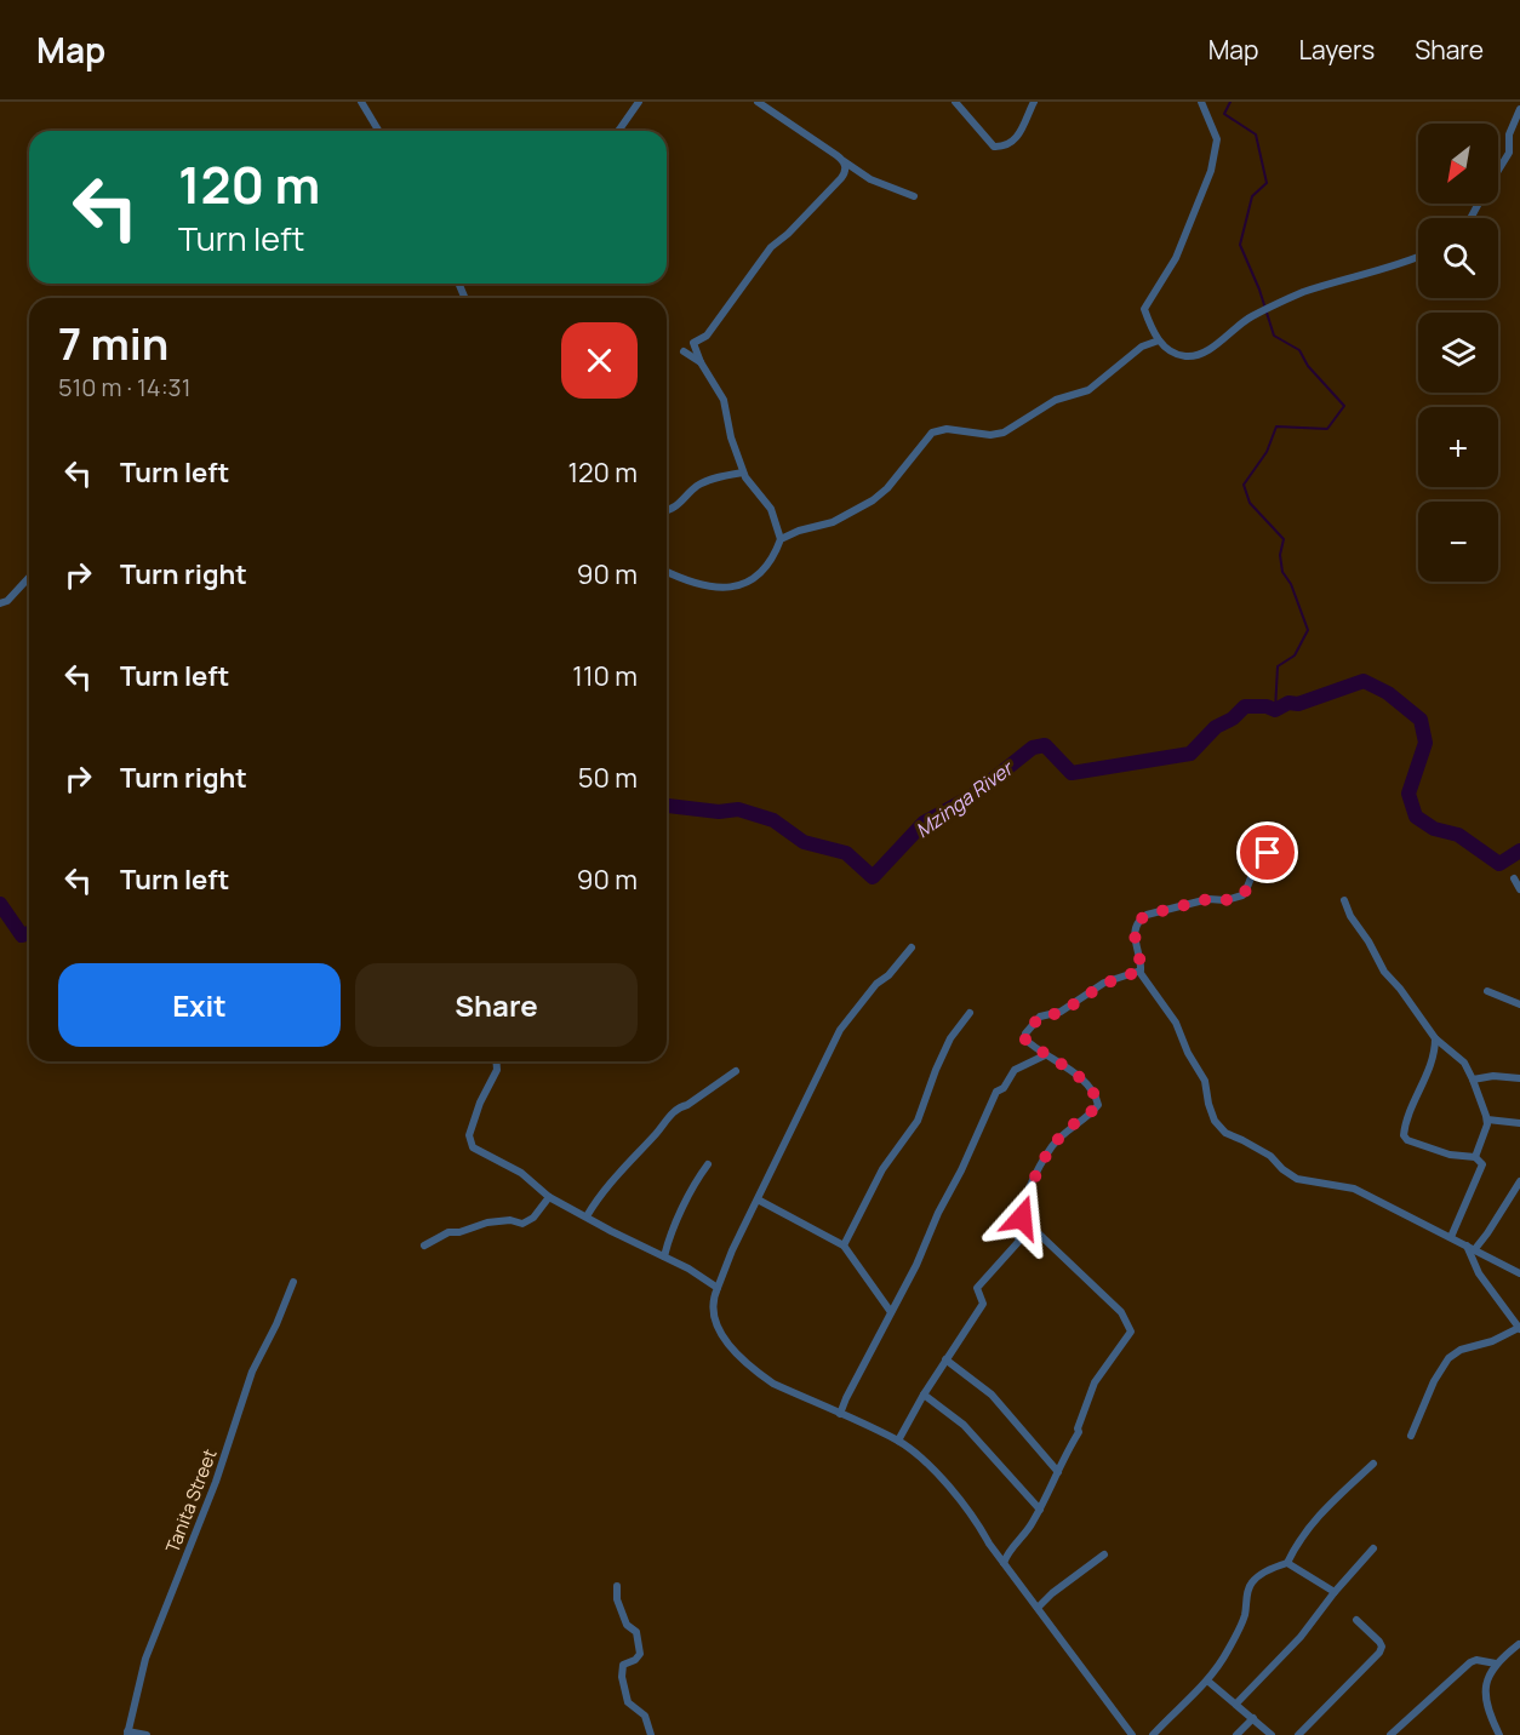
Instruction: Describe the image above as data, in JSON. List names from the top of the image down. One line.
{"streets":{"street":["Tanita Street"]},"water":["Mzinga River"],"north":"bottom left","page":{"header":"Map","nav":["Map","Layers","Share"],"map_buttons":["+","−"],"turn":["120 m","Turn left"],"heading":["7 min","510 m · 14:31"],"list":[{"name":"Turn left","value":"120 m"},{"name":"Turn right","value":"90 m"},{"name":"Turn left","value":"110 m"},{"name":"Turn right","value":"50 m"},{"name":"Turn left","value":"90 m"}],"buttons":["Exit","Share"]}}
